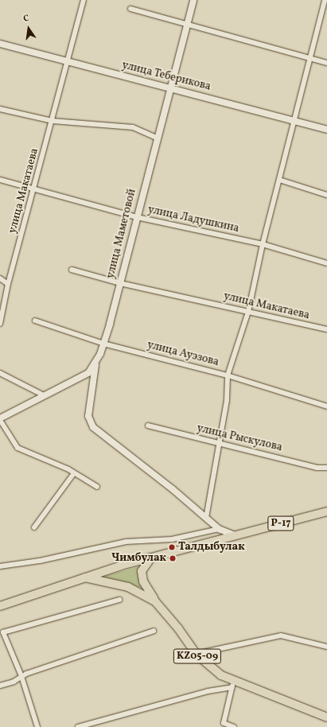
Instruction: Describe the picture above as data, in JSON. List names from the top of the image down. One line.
{"streets":{"main road":["P-17","KZ05-09"],"street":["улица Теберикова","улица Макатаева","улица Ладушкина","улица Маметовой","улица Ауэзова","улица Рыскулова"]},"crossings":[["улица Теберикова","улица Макатаева"],["улица Теберикова","улица Маметовой"],["улица Макатаева","улица Ладушкина"],["улица Макатаева","улица Маметовой"],["улица Ладушкина","улица Маметовой"],["улица Маметовой","улица Ауэзова"],["P-17","KZ05-09"]],"places":["Талдыбулак","Чимбулак"],"north":"top"}
